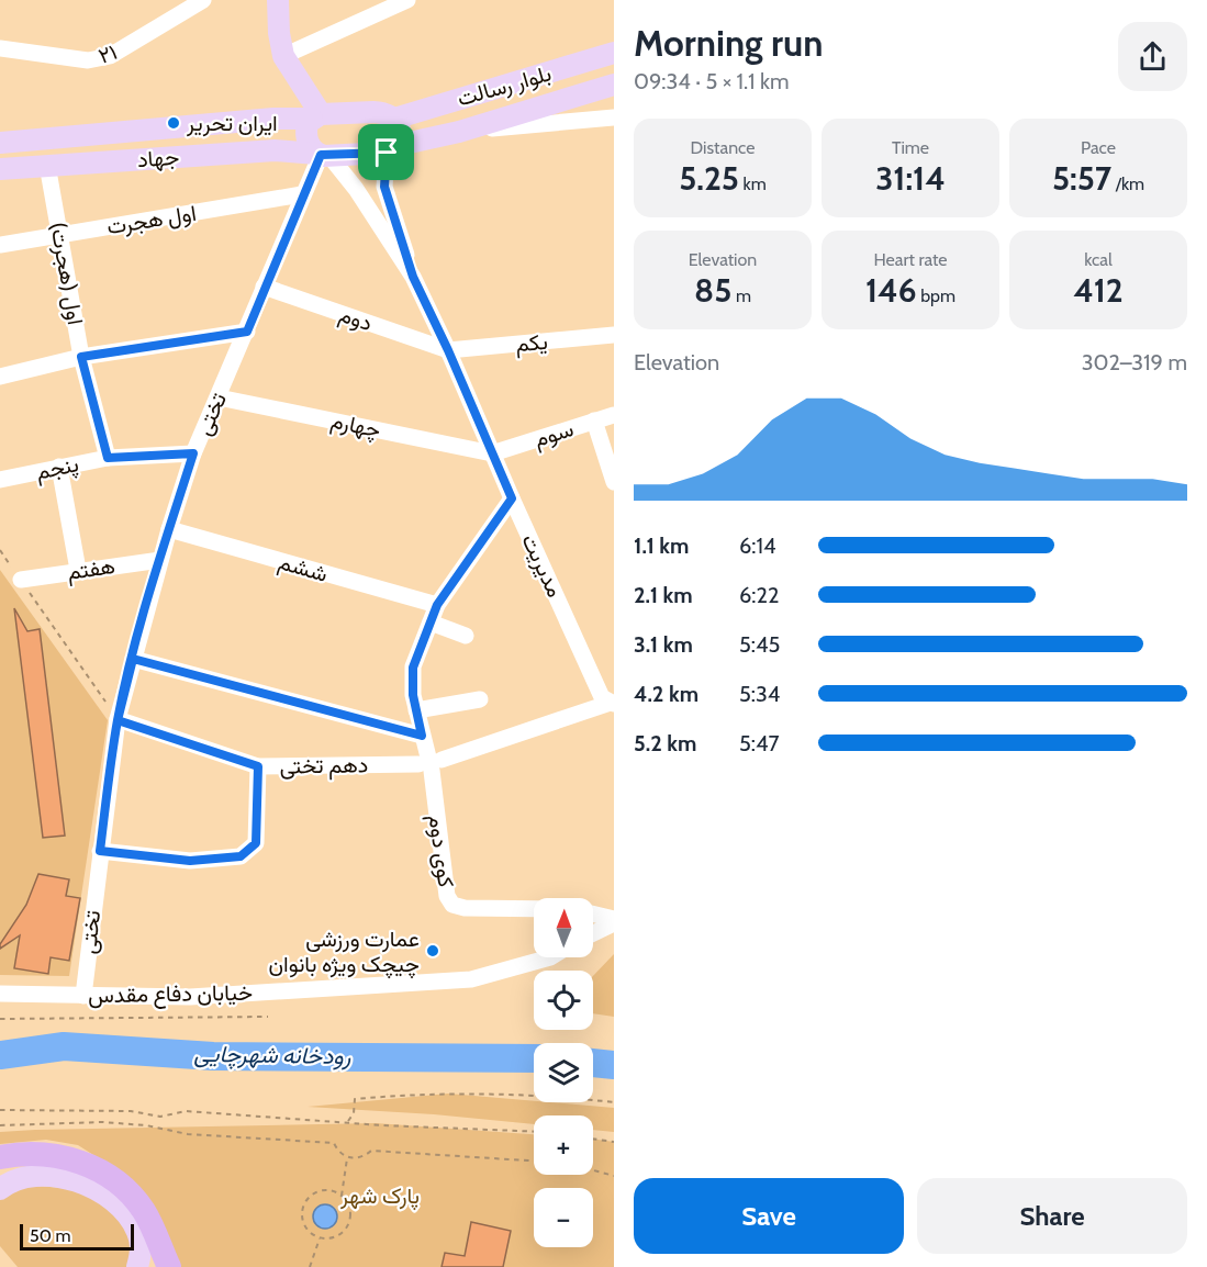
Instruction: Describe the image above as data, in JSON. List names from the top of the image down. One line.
{"streets":{"main road":["بلوار رسالت","جهاد"],"street":["۲۱","اول هجرت","اول (هجرت)","دوم","یکم","تختی","چهارم","سوم","پنجم","مدیریت","ششم","هفتم","دهم تختی","کوی دوم","خیابان دفاع مقدس"]},"crossings":[["بلوار رسالت","جهاد"],["بلوار رسالت","تختی"],["بلوار رسالت","مدیریت"],["جهاد","اول (هجرت)"],["جهاد","تختی"],["جهاد","مدیریت"],["اول هجرت","اول (هجرت)"],["اول هجرت","تختی"],["اول (هجرت)","پنجم"],["دوم","یکم"],["دوم","تختی"],["دوم","مدیریت"],["یکم","مدیریت"],["تختی","چهارم"],["تختی","پنجم"],["تختی","مدیریت"],["تختی","ششم"],["تختی","هفتم"],["تختی","دهم تختی"],["تختی","خیابان دفاع مقدس"],["چهارم","سوم"],["چهارم","مدیریت"],["سوم","مدیریت"],["مدیریت","دهم تختی"],["دهم تختی","کوی دوم"]],"water":["رودخانه شهرچایی"],"parks":["پارک شهر"],"places":["ایران تحریر","عمارت ورزشی چیچک ویژه بانوان"],"scale_bar":"50 m","north":"top","page":{"heading":["Morning run","09:34 · 5 × 1.1 km"],"stats":[["Distance","5.25 km"],["Time","31:14"],["Pace","5:57 /km"],["Elevation","85 m"],["Heart rate","146 bpm"],["kcal","412"]],"chart":["Elevation","302–319 m"],"list":[{"name":"1.1 km","note":"6:14"},{"name":"2.1 km","note":"6:22"},{"name":"3.1 km","note":"5:45"},{"name":"4.2 km","note":"5:34"},{"name":"5.2 km","note":"5:47"}],"map_buttons":["+","−"],"buttons":["Save","Share"],"scale":"50 m"}}
